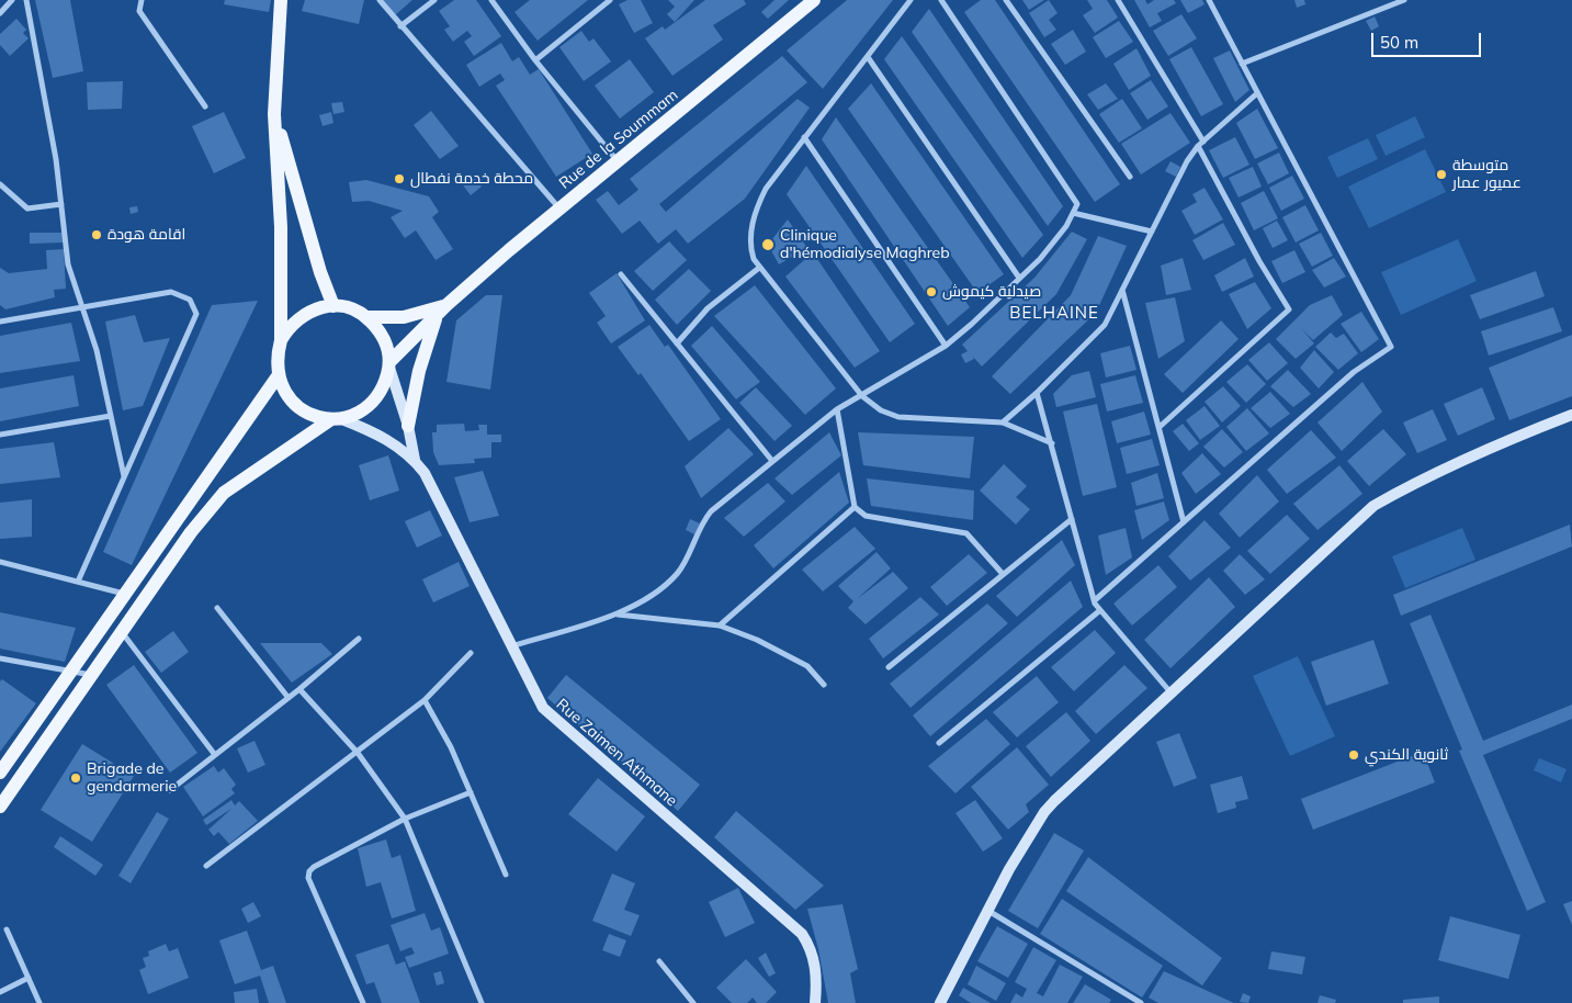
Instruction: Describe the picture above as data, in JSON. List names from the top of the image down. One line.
{"streets":{"main road":["Rue de la Soummam","Rue Zaimen Athmane"]},"districts":["BELHAINE"],"places":["متوسطة عميور عمار","محطة خدمة نفطال","اقامة هودة","Clinique d'hémodialyse Maghreb","صيدلية كيموش","ثانوية الكندي","Brigade de gendarmerie"],"scale_bar":"50 m"}
